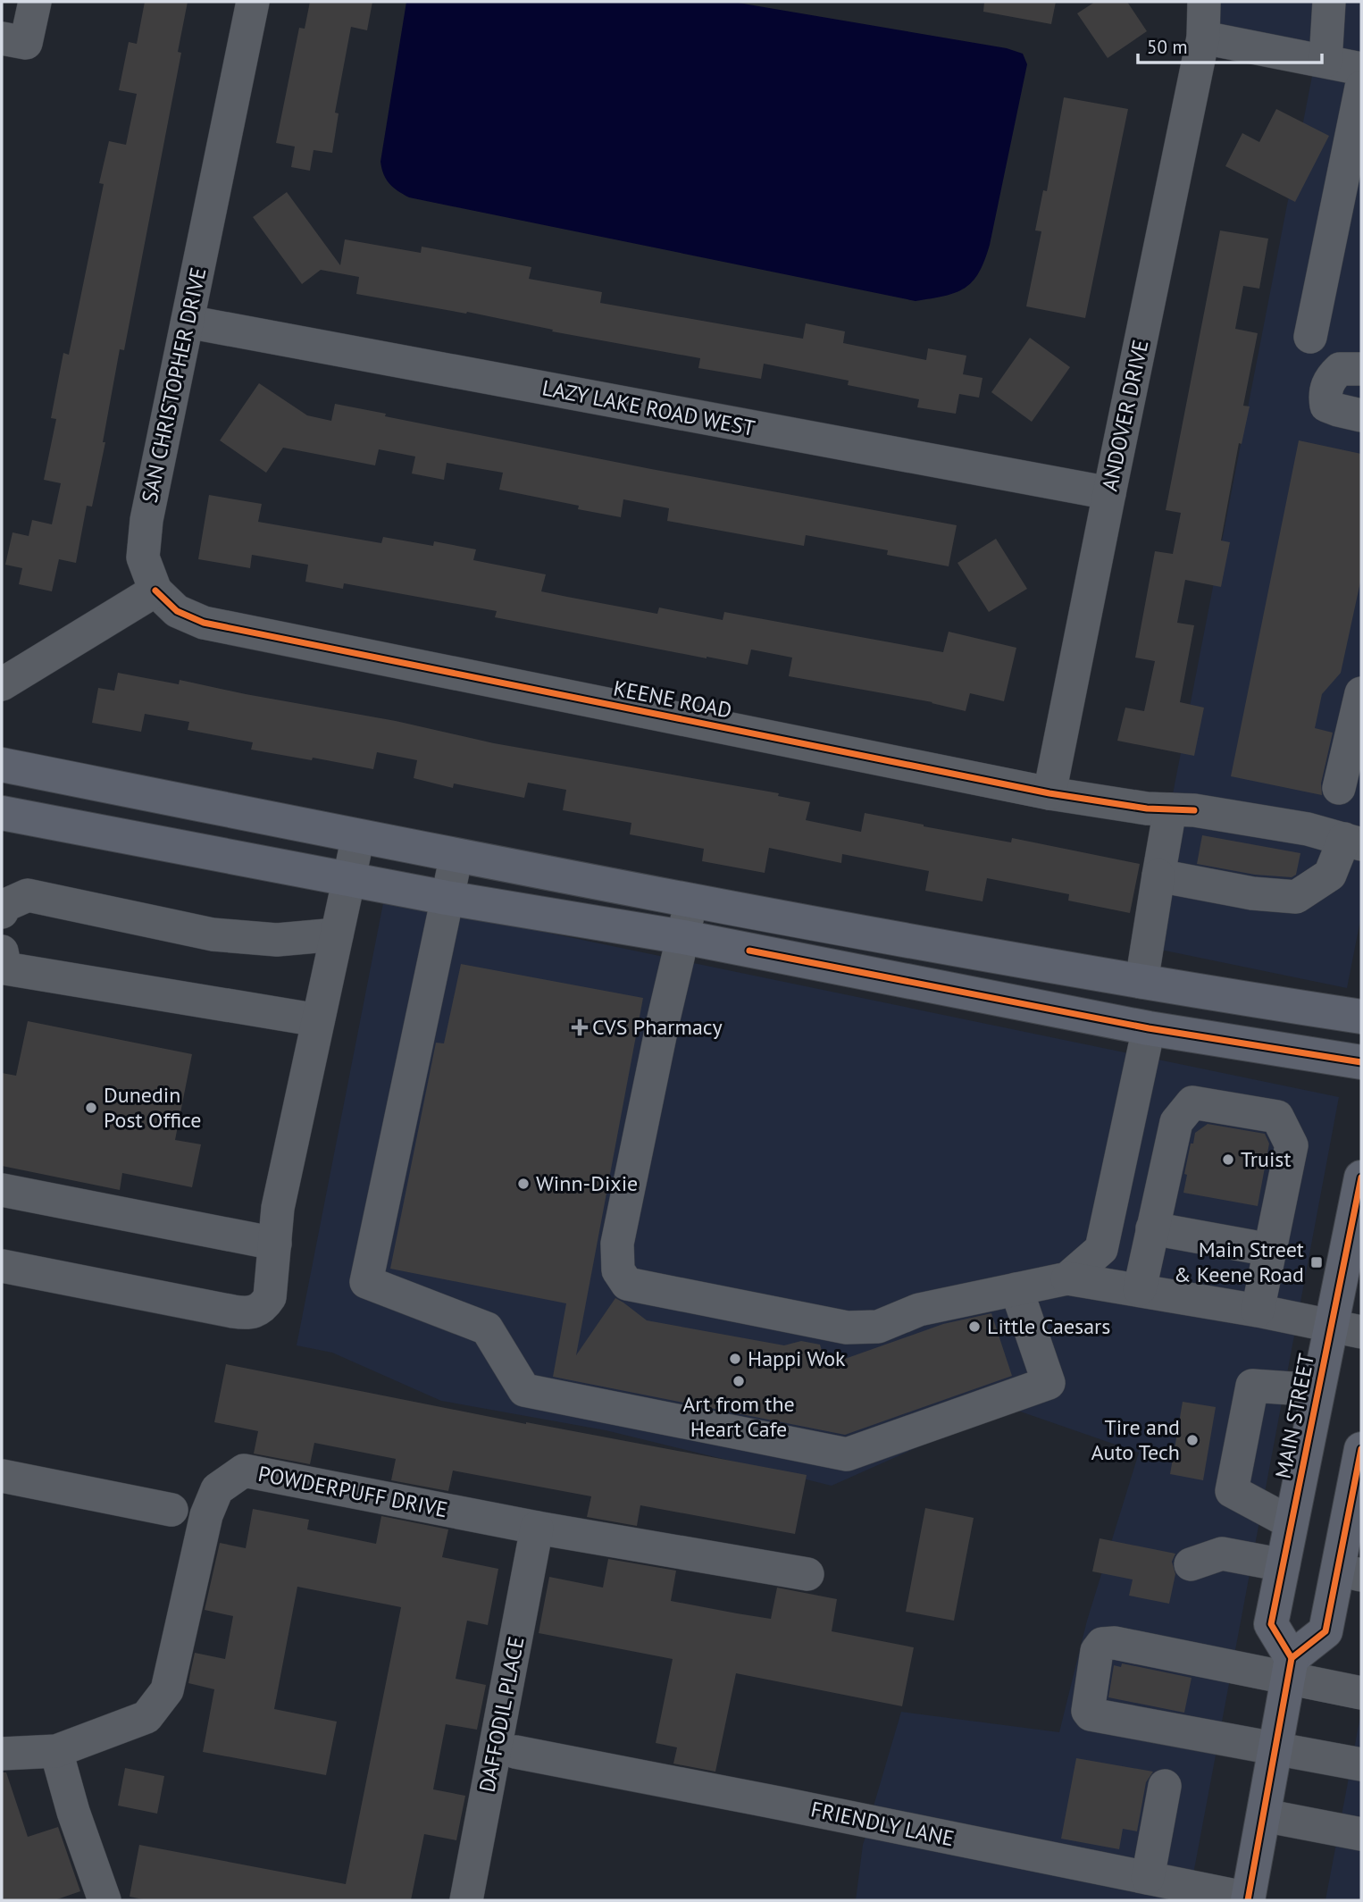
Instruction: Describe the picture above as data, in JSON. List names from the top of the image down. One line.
{"streets":{"main road":["MAIN STREET"],"street":["SAN CHRISTOPHER DRIVE","LAZY LAKE ROAD WEST","ANDOVER DRIVE","KEENE ROAD","POWDERPUFF DRIVE","DAFFODIL PLACE","FRIENDLY LANE"]},"crossings":[["SAN CHRISTOPHER DRIVE","LAZY LAKE ROAD WEST"],["SAN CHRISTOPHER DRIVE","KEENE ROAD"],["LAZY LAKE ROAD WEST","ANDOVER DRIVE"],["ANDOVER DRIVE","KEENE ROAD"],["POWDERPUFF DRIVE","DAFFODIL PLACE"]],"places":{"health":["CVS Pharmacy"],"other":["Dunedin Post Office","Truist","Winn-Dixie","Little Caesars","Happi Wok","Art from the Heart Cafe","Tire and Auto Tech"],"transit":["Main Street & Keene Road"]},"scale_bar":"50 m"}
